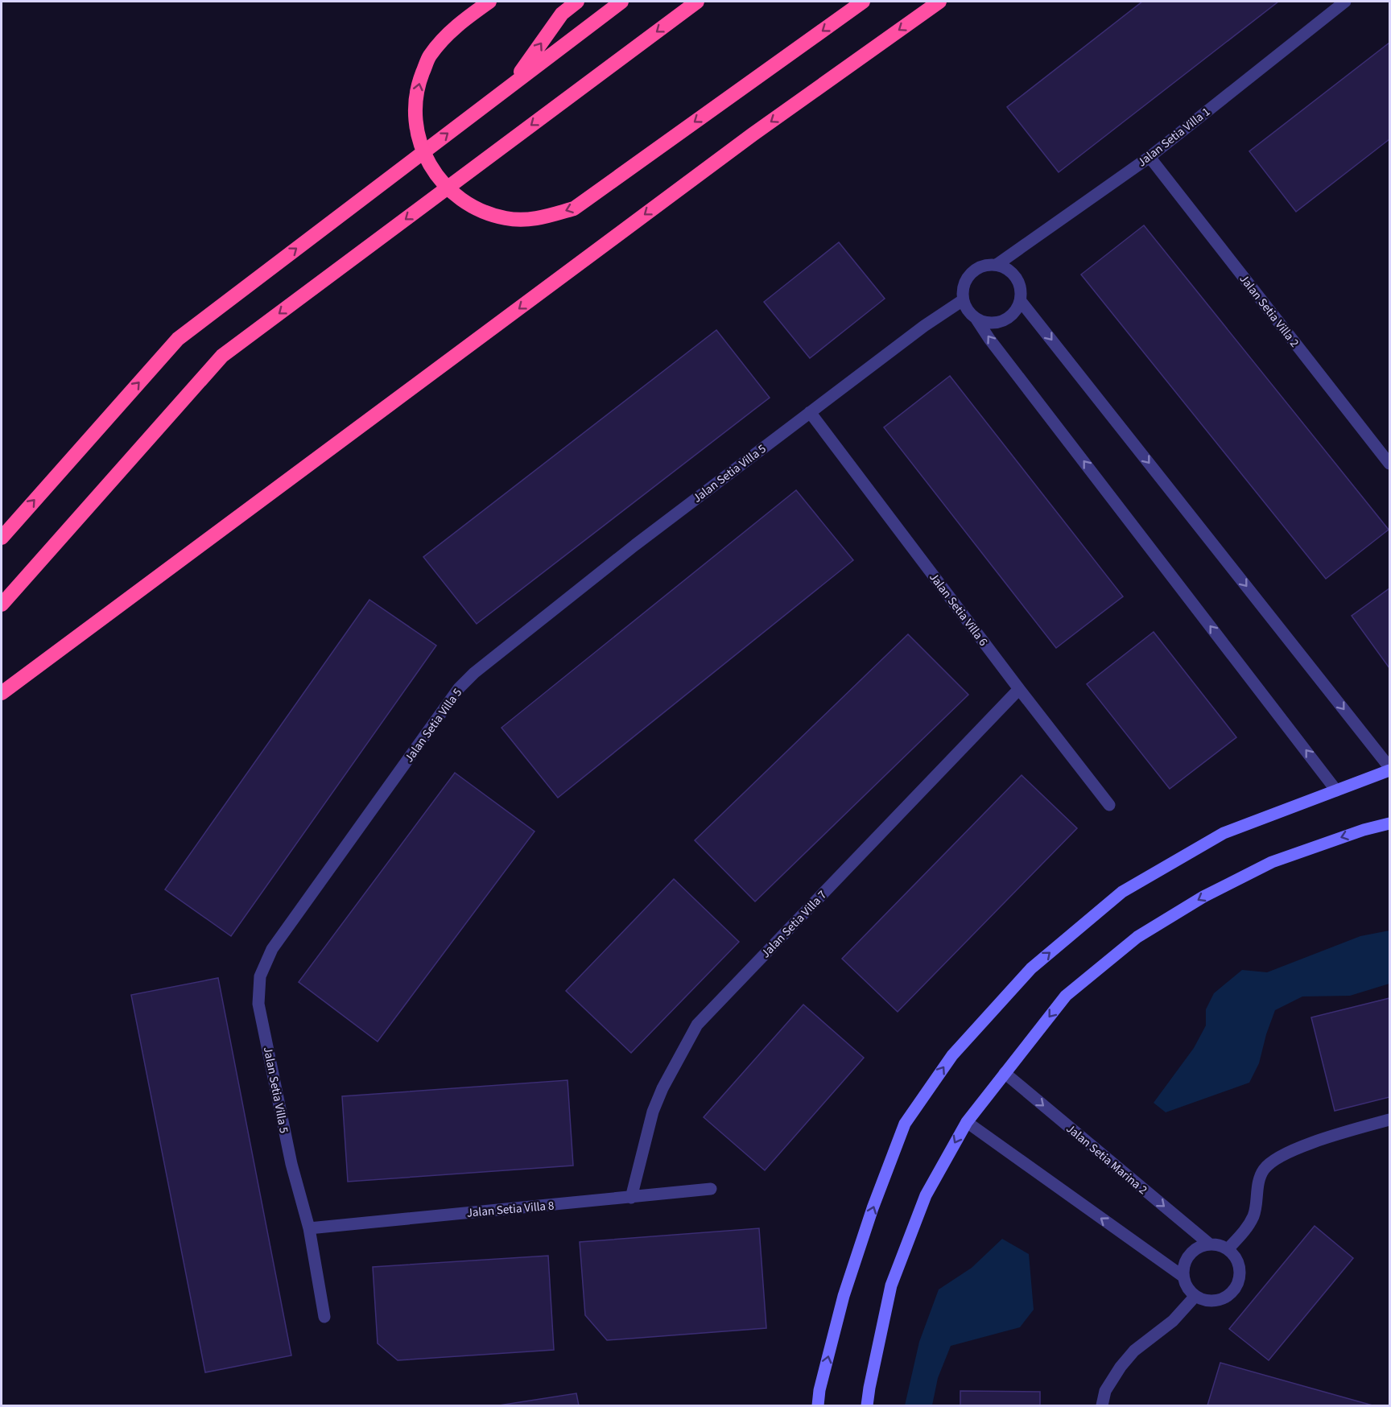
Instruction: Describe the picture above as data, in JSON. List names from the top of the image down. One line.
{"streets":{"street":["Jalan Setia Villa 1","Jalan Setia Villa 2","Jalan Setia Villa 5","Jalan Setia Villa 6","Jalan Setia Villa 7","Jalan Setia Marina 2","Jalan Setia Villa 8"]},"crossings":[["Jalan Setia Villa 1","Jalan Setia Villa 2"],["Jalan Setia Villa 1","Jalan Setia Villa 5"],["Jalan Setia Villa 5","Jalan Setia Villa 6"],["Jalan Setia Villa 5","Jalan Setia Villa 8"],["Jalan Setia Villa 6","Jalan Setia Villa 7"],["Jalan Setia Villa 7","Jalan Setia Villa 8"]]}
